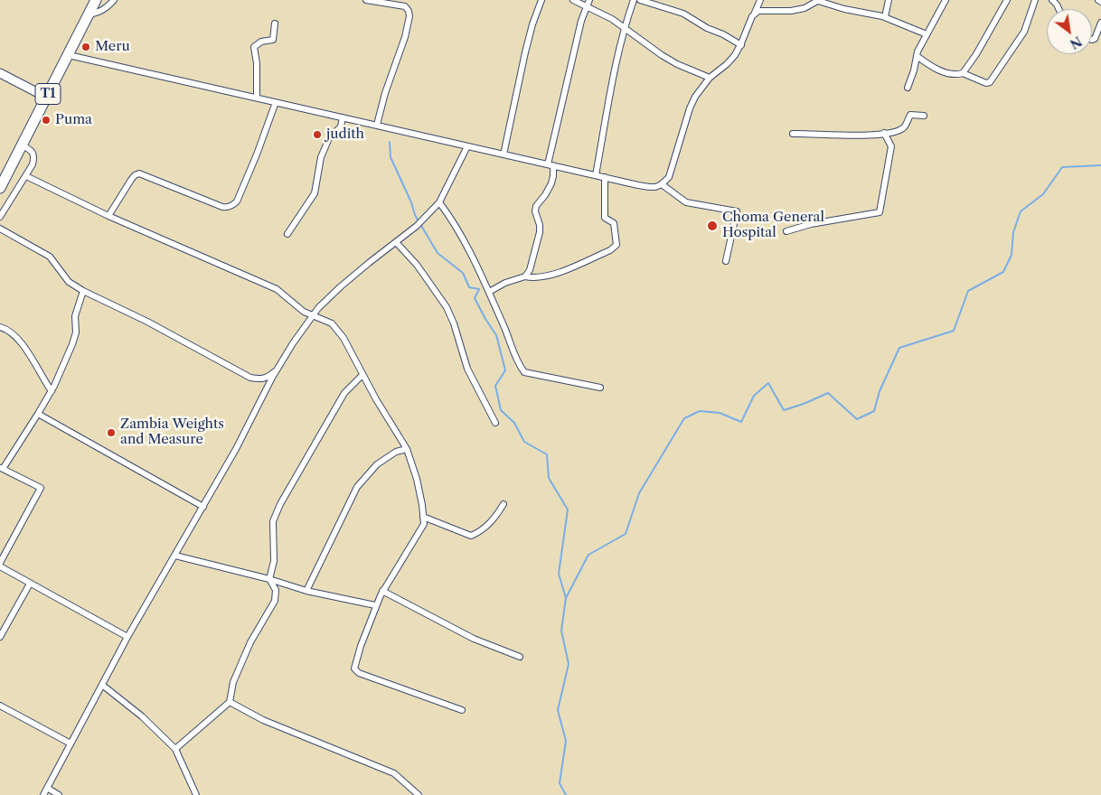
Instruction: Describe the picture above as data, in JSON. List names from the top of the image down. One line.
{"streets":{"highway":["T1"]},"places":["Meru","Puma","judith","Choma General Hospital","Zambia Weights and Measure"],"north":"bottom right"}
